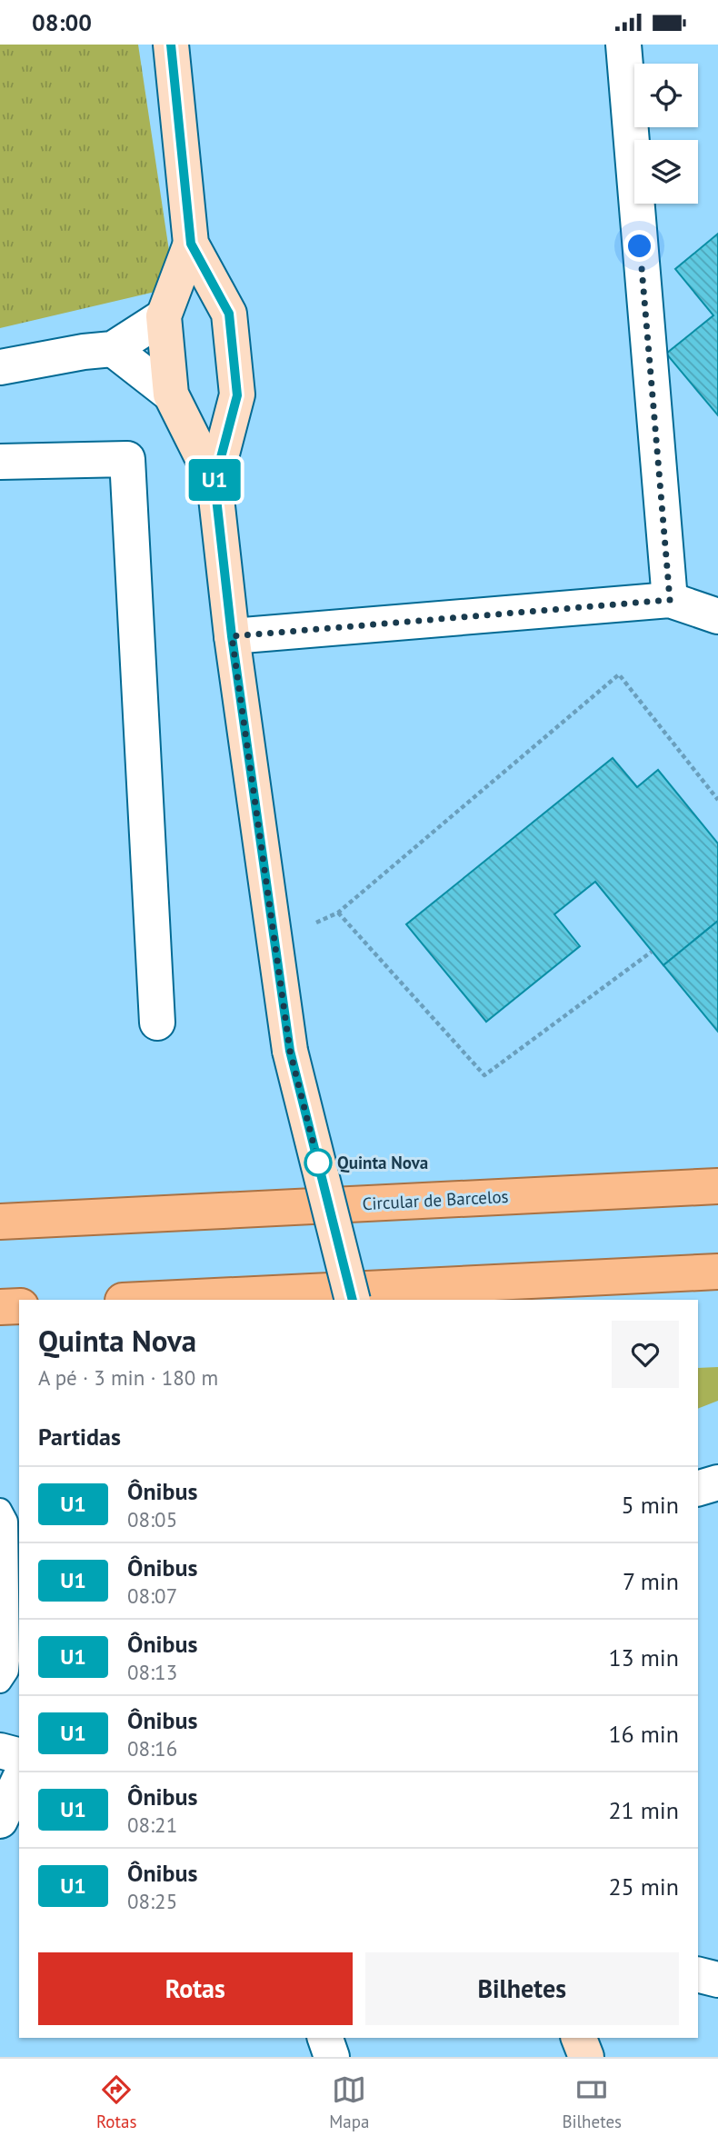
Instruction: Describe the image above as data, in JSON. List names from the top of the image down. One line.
{"streets":{"main road":["Circular de Barcelos"]},"places":["Quinta Nova"],"lines":["bus line U1"],"page":{"status":"08:00","on_map":"U1","heading":[["Quinta Nova","A pé · 3 min · 180 m"],"Partidas"],"list":[{"mark":"U1","name":"Ônibus","note":"08:05","value":"5 min"},{"mark":"U1","name":"Ônibus","note":"08:07","value":"7 min"},{"mark":"U1","name":"Ônibus","note":"08:13","value":"13 min"},{"mark":"U1","name":"Ônibus","note":"08:16","value":"16 min"},{"mark":"U1","name":"Ônibus","note":"08:21","value":"21 min"},{"mark":"U1","name":"Ônibus","note":"08:25","value":"25 min"}],"buttons":["Rotas","Bilhetes"],"tabs":["Rotas","Mapa","Bilhetes"]}}
